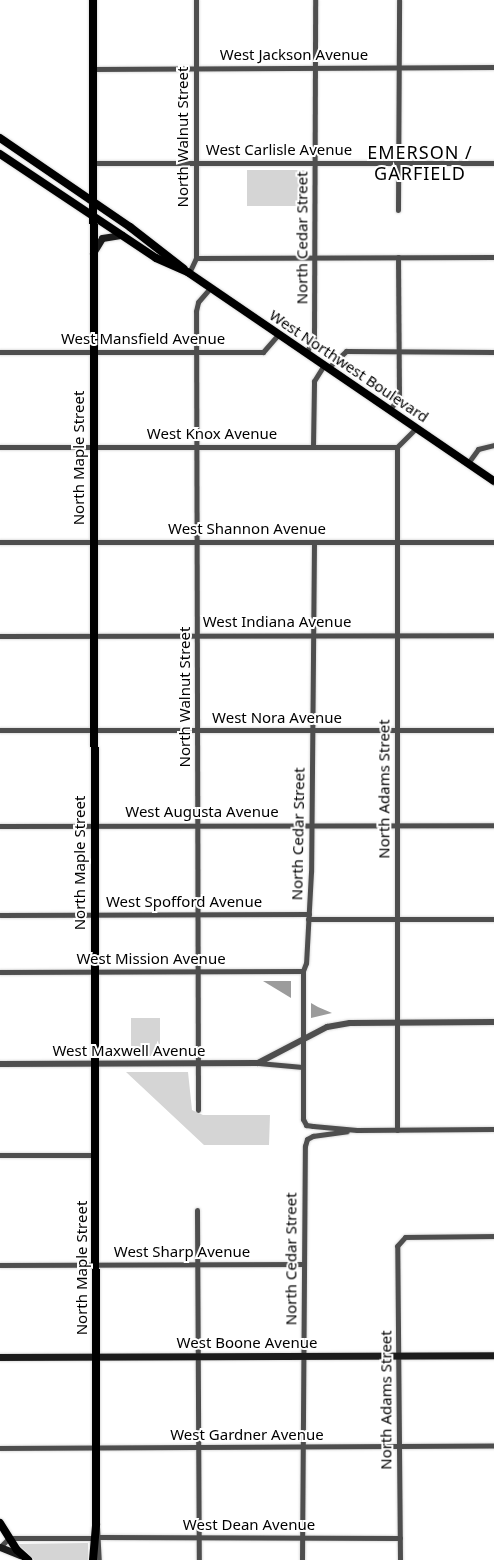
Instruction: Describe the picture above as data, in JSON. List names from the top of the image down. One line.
{"streets":{"main road":["West Northwest Boulevard","North Maple Street","West Boone Avenue"],"street":["West Jackson Avenue","North Walnut Street","West Carlisle Avenue","North Cedar Street","West Mansfield Avenue","West Knox Avenue","West Shannon Avenue","West Indiana Avenue","West Nora Avenue","North Adams Street","West Augusta Avenue","West Spofford Avenue","West Mission Avenue","West Maxwell Avenue","West Sharp Avenue","West Gardner Avenue","West Dean Avenue"]},"crossings":[["West Jackson Avenue","North Walnut Street"],["West Jackson Avenue","North Cedar Street"],["West Jackson Avenue","North Maple Street"],["North Walnut Street","West Carlisle Avenue"],["North Walnut Street","West Mansfield Avenue"],["North Walnut Street","West Northwest Boulevard"],["North Walnut Street","West Knox Avenue"],["North Walnut Street","West Shannon Avenue"],["North Walnut Street","West Indiana Avenue"],["North Walnut Street","West Nora Avenue"],["North Walnut Street","West Augusta Avenue"],["North Walnut Street","West Spofford Avenue"],["North Walnut Street","West Mission Avenue"],["North Walnut Street","West Maxwell Avenue"],["West Carlisle Avenue","North Cedar Street"],["West Carlisle Avenue","North Maple Street"],["North Cedar Street","West Northwest Boulevard"],["North Cedar Street","West Shannon Avenue"],["North Cedar Street","West Indiana Avenue"],["North Cedar Street","West Nora Avenue"],["North Cedar Street","West Augusta Avenue"],["North Cedar Street","West Spofford Avenue"],["North Cedar Street","West Mission Avenue"],["North Cedar Street","West Maxwell Avenue"],["North Cedar Street","West Sharp Avenue"],["North Cedar Street","West Boone Avenue"],["North Cedar Street","West Gardner Avenue"],["North Cedar Street","West Dean Avenue"],["West Mansfield Avenue","West Northwest Boulevard"],["West Mansfield Avenue","North Maple Street"],["West Knox Avenue","North Maple Street"],["West Knox Avenue","North Adams Street"],["North Maple Street","West Shannon Avenue"],["North Maple Street","West Indiana Avenue"],["North Maple Street","West Nora Avenue"],["North Maple Street","West Augusta Avenue"],["North Maple Street","West Spofford Avenue"],["North Maple Street","West Mission Avenue"],["North Maple Street","West Maxwell Avenue"],["North Maple Street","West Sharp Avenue"],["North Maple Street","West Boone Avenue"],["North Maple Street","West Gardner Avenue"],["North Maple Street","West Dean Avenue"],["West Shannon Avenue","North Adams Street"],["West Indiana Avenue","North Adams Street"],["West Nora Avenue","North Adams Street"],["North Adams Street","West Augusta Avenue"],["North Adams Street","West Spofford Avenue"],["North Adams Street","West Maxwell Avenue"],["North Adams Street","West Boone Avenue"],["North Adams Street","West Gardner Avenue"],["North Adams Street","West Dean Avenue"]],"districts":["EMERSON / GARFIELD"]}
